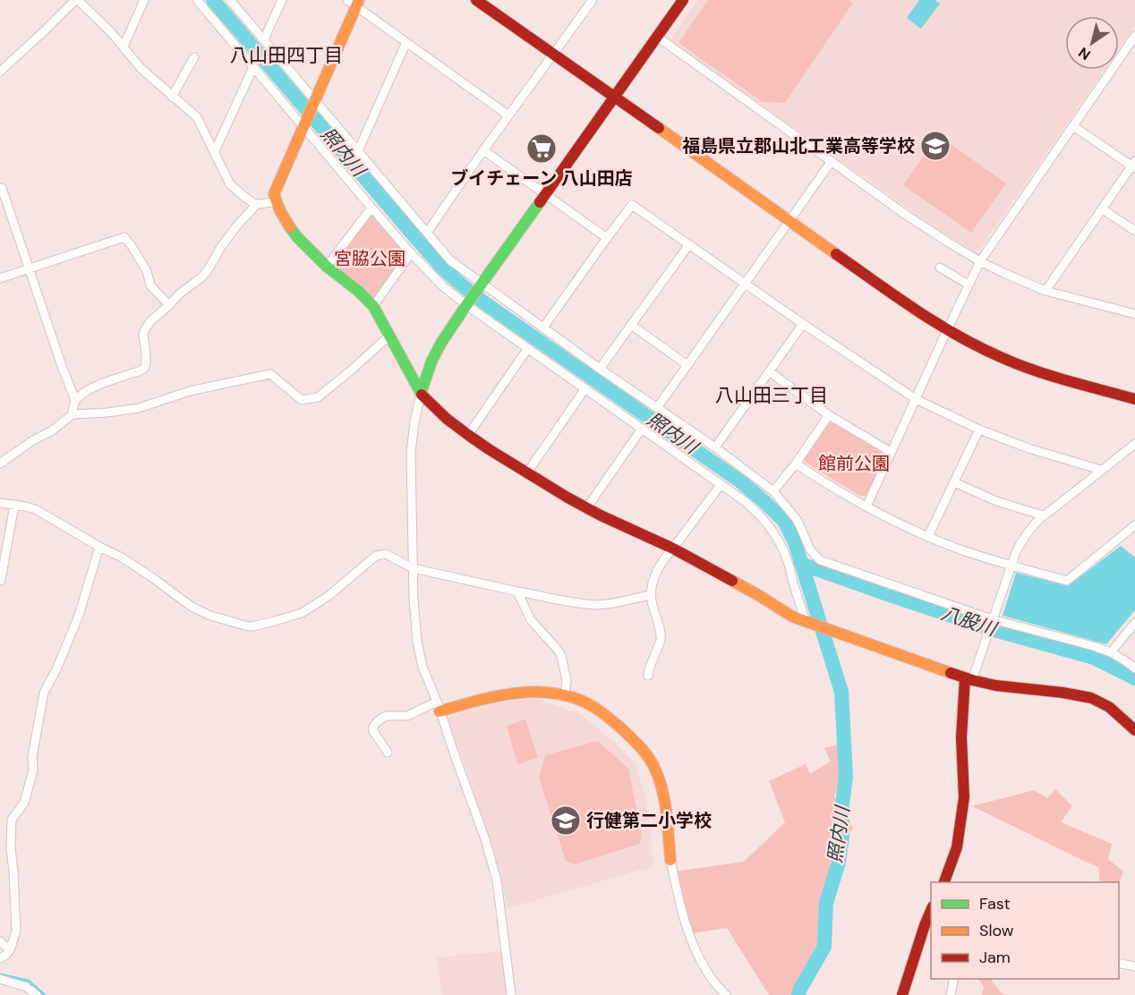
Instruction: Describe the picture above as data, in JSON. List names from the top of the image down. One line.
{"districts":["八山田四丁目","八山田三丁目"],"water":["照内川","八股川"],"parks":["宮脇公園","館前公園"],"places":{"school or university":["福島県立郡山北工業高等学校","行健第二小学校"],"supermarket":["ブイチェーン 八山田店"]},"legend":["Fast","Slow","Jam"],"north":"bottom left"}
